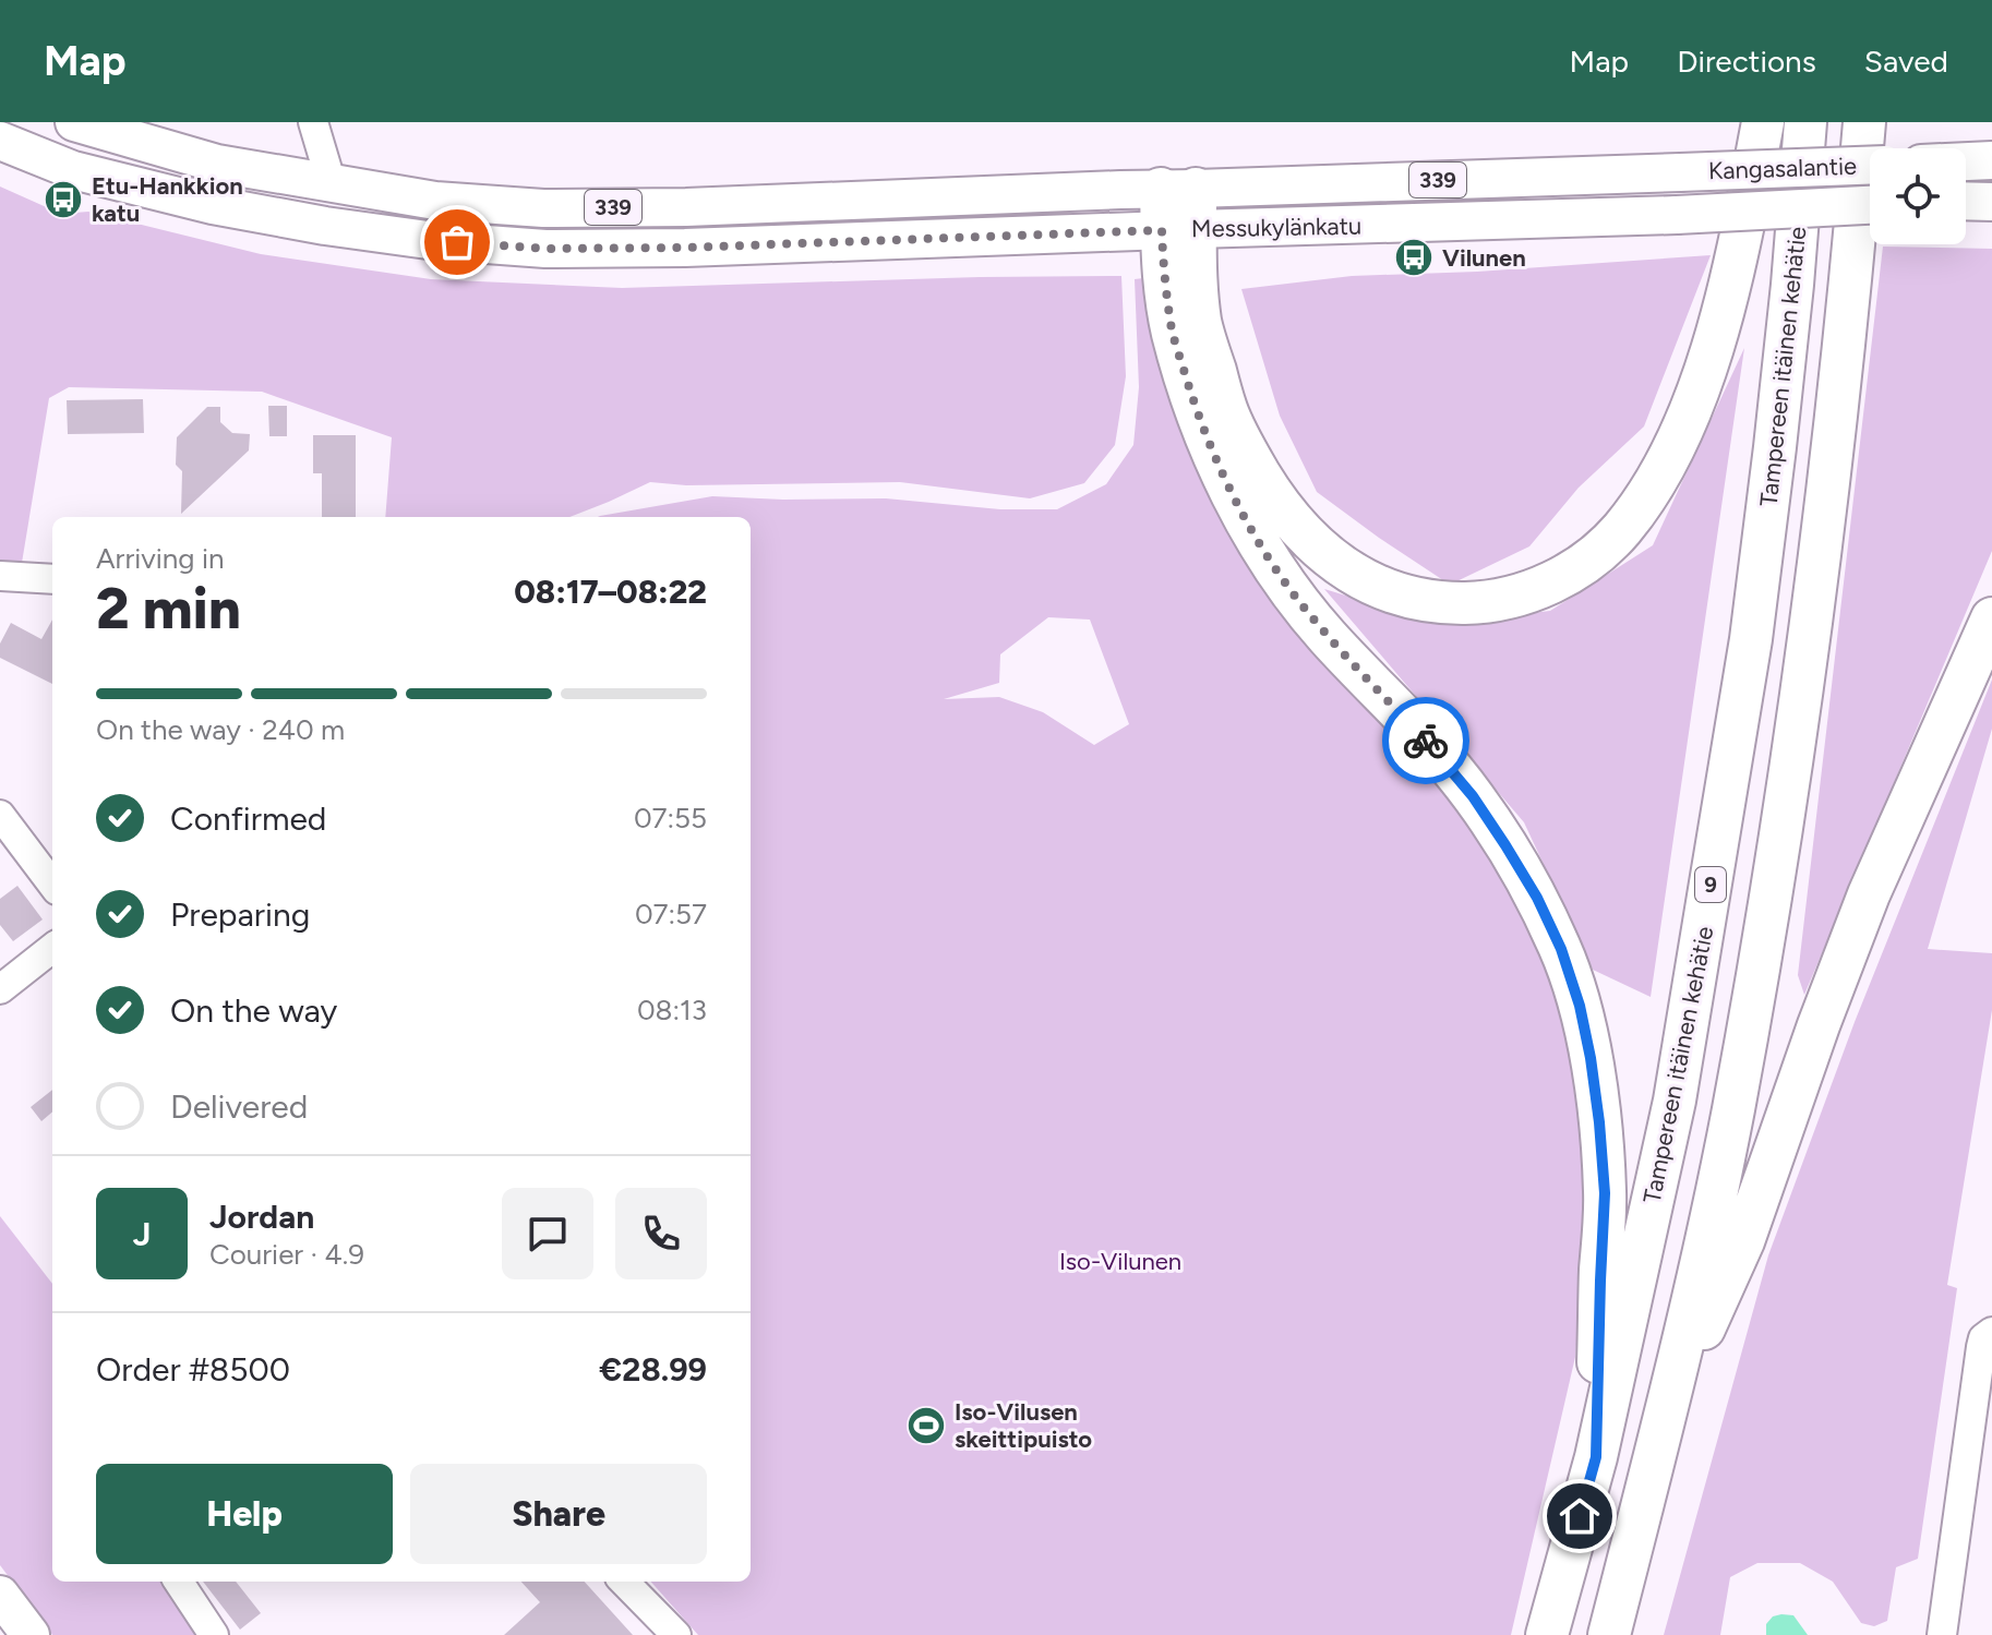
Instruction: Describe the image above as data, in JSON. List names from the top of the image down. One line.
{"streets":{"highway":["Tampereen itäinen kehätie","9"],"main road":["Kangasalantie","339","Messukylänkatu"]},"crossings":[["Kangasalantie","Messukylänkatu"]],"parks":["Iso-Vilunen"],"places":{"bus stop":["Etu-Hankkion katu","Vilunen"],"sports":["Iso-Vilusen skeittipuisto"]},"page":{"header":"Map","nav":["Map","Directions","Saved"],"heading":["2 min","Arriving in","08:17–08:22"],"panel":["Jordan","Courier · 4.9","Order #8500","€28.99"],"bar":"On the way · 240 m","list":[["Confirmed","07:55"],["Preparing","07:57"],["On the way","08:13"],"Delivered"],"round":"J","buttons":["Help","Share"]}}
